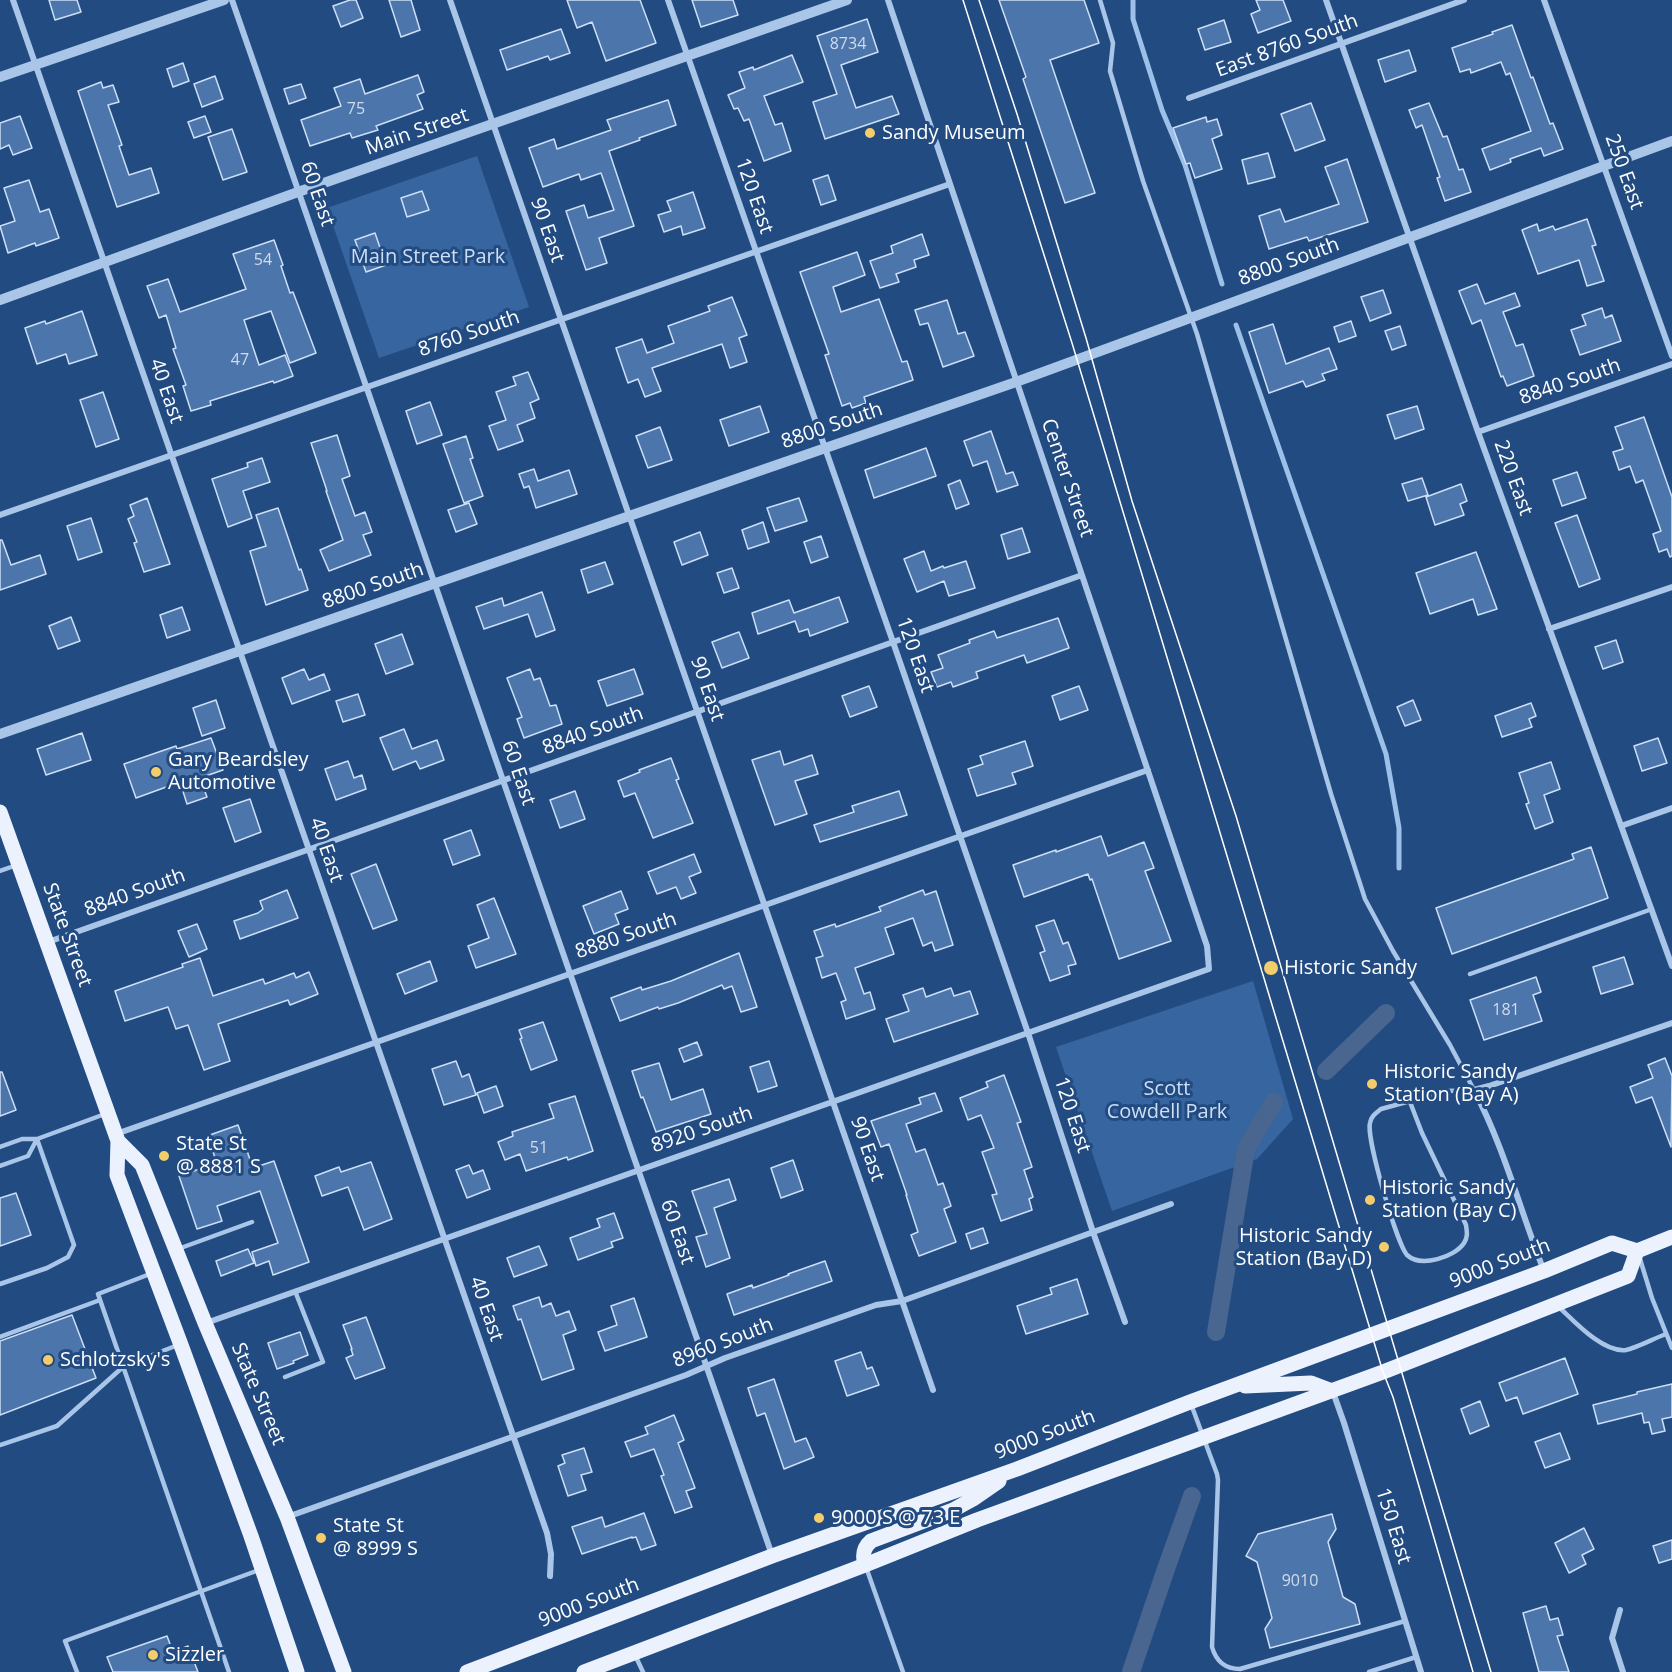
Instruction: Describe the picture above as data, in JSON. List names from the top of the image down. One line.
{"streets":{"main road":["State Street","9000 South"],"street":["East 8760 South","Main Street","250 East","60 East","120 East","90 East","8800 South","8760 South","8840 South","40 East","Center Street","220 East","8880 South","8920 South","8960 South","150 East"]},"crossings":[["East 8760 South","220 East"],["Main Street","60 East"],["Main Street","120 East"],["Main Street","90 East"],["Main Street","40 East"],["250 East","8800 South"],["60 East","8800 South"],["60 East","8760 South"],["60 East","8840 South"],["60 East","8880 South"],["60 East","8920 South"],["60 East","9000 South"],["60 East","8960 South"],["120 East","8800 South"],["120 East","8760 South"],["120 East","8840 South"],["120 East","8880 South"],["120 East","8920 South"],["120 East","8960 South"],["90 East","8800 South"],["90 East","8760 South"],["90 East","8840 South"],["90 East","8880 South"],["90 East","8920 South"],["90 East","8960 South"],["8800 South","40 East"],["8800 South","Center Street"],["8800 South","220 East"],["8760 South","40 East"],["8760 South","Center Street"],["8840 South","40 East"],["8840 South","Center Street"],["8840 South","220 East"],["8840 South","State Street"],["40 East","8880 South"],["40 East","8920 South"],["40 East","8960 South"],["Center Street","8880 South"],["Center Street","8920 South"],["State Street","8880 South"],["State Street","8920 South"],["State Street","8960 South"]],"parks":["Main Street Park","Scott Cowdell Park"],"places":["Sandy Museum","Gary Beardsley Automotive","Historic Sandy","Historic Sandy Station (Bay A)","State St @ 8881 S","Historic Sandy Station (Bay C)","Historic Sandy Station (Bay D)","Schlotzsky's","9000 S @ 73 E","State St @ 8999 S","Sizzler"],"house_numbers":["8734","75","54","47","181","51","9010"]}
